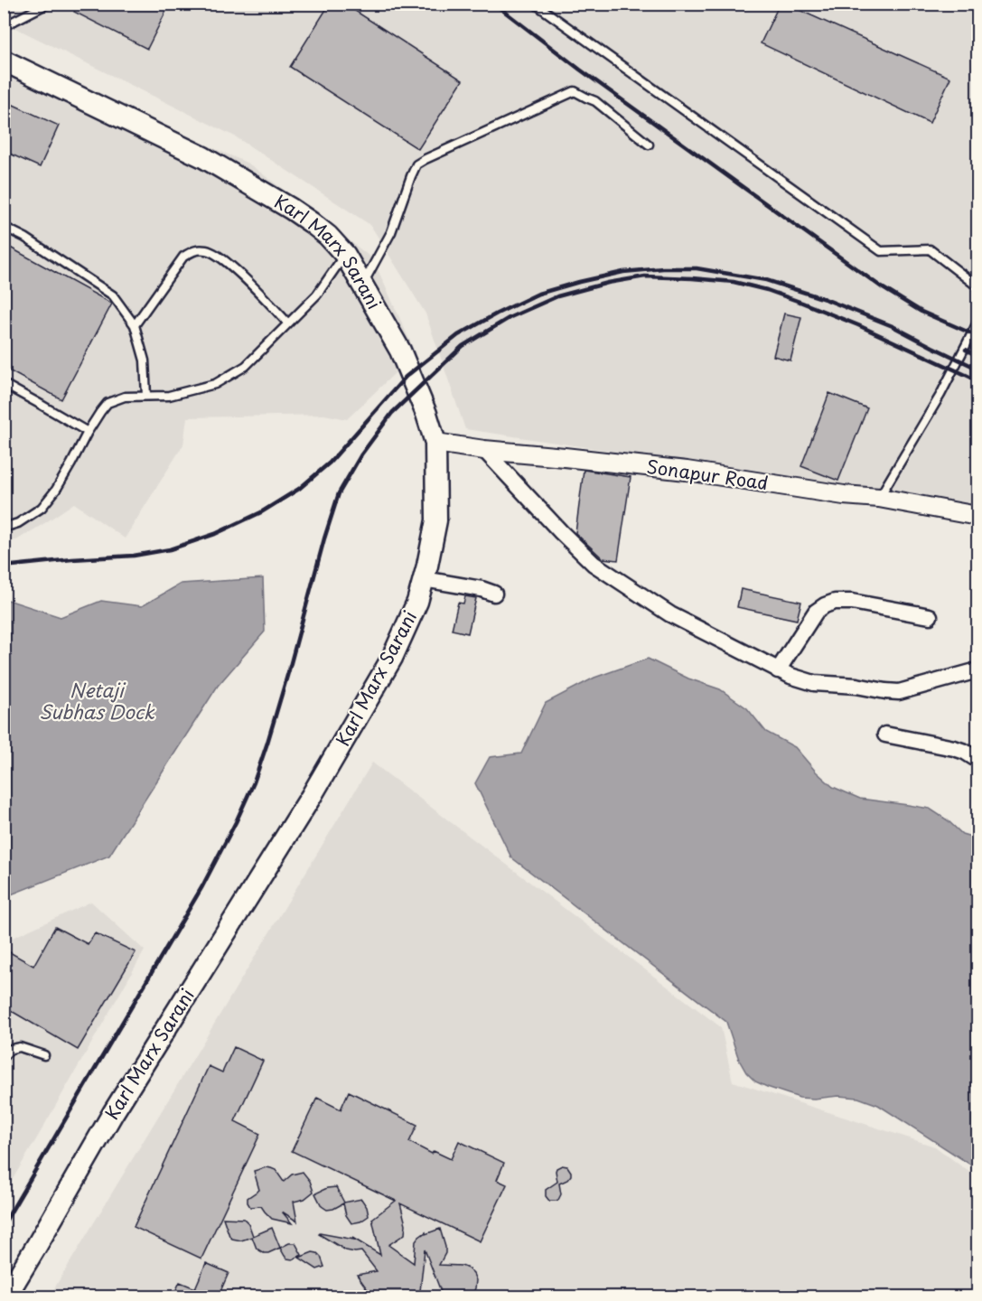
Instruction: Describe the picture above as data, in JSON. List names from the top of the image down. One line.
{"streets":{"main road":["Karl Marx Sarani"],"street":["Sonapur Road"]},"crossings":[["Karl Marx Sarani","Sonapur Road"]],"water":["Netaji Subhas Dock"]}
